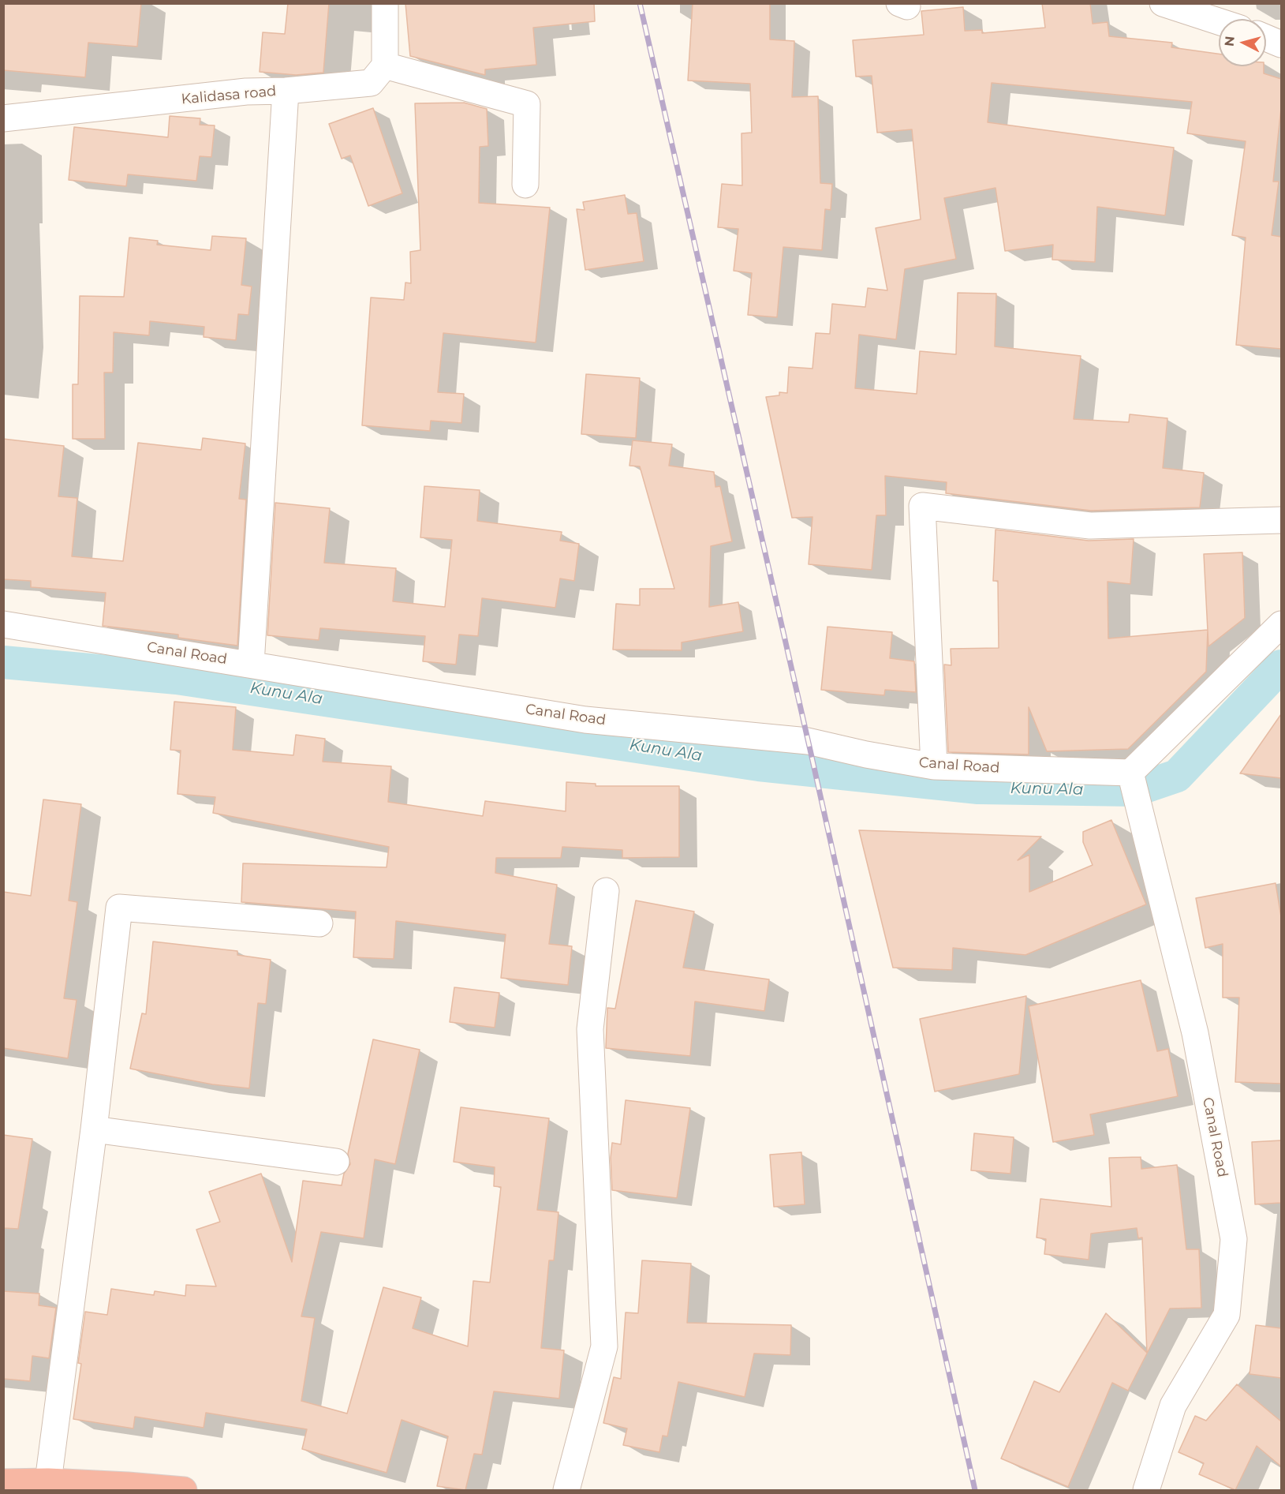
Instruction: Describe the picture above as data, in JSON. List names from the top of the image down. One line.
{"streets":{"street":["Kalidasa road","Canal Road"]},"water":["Kunu Ala"],"north":"left"}
